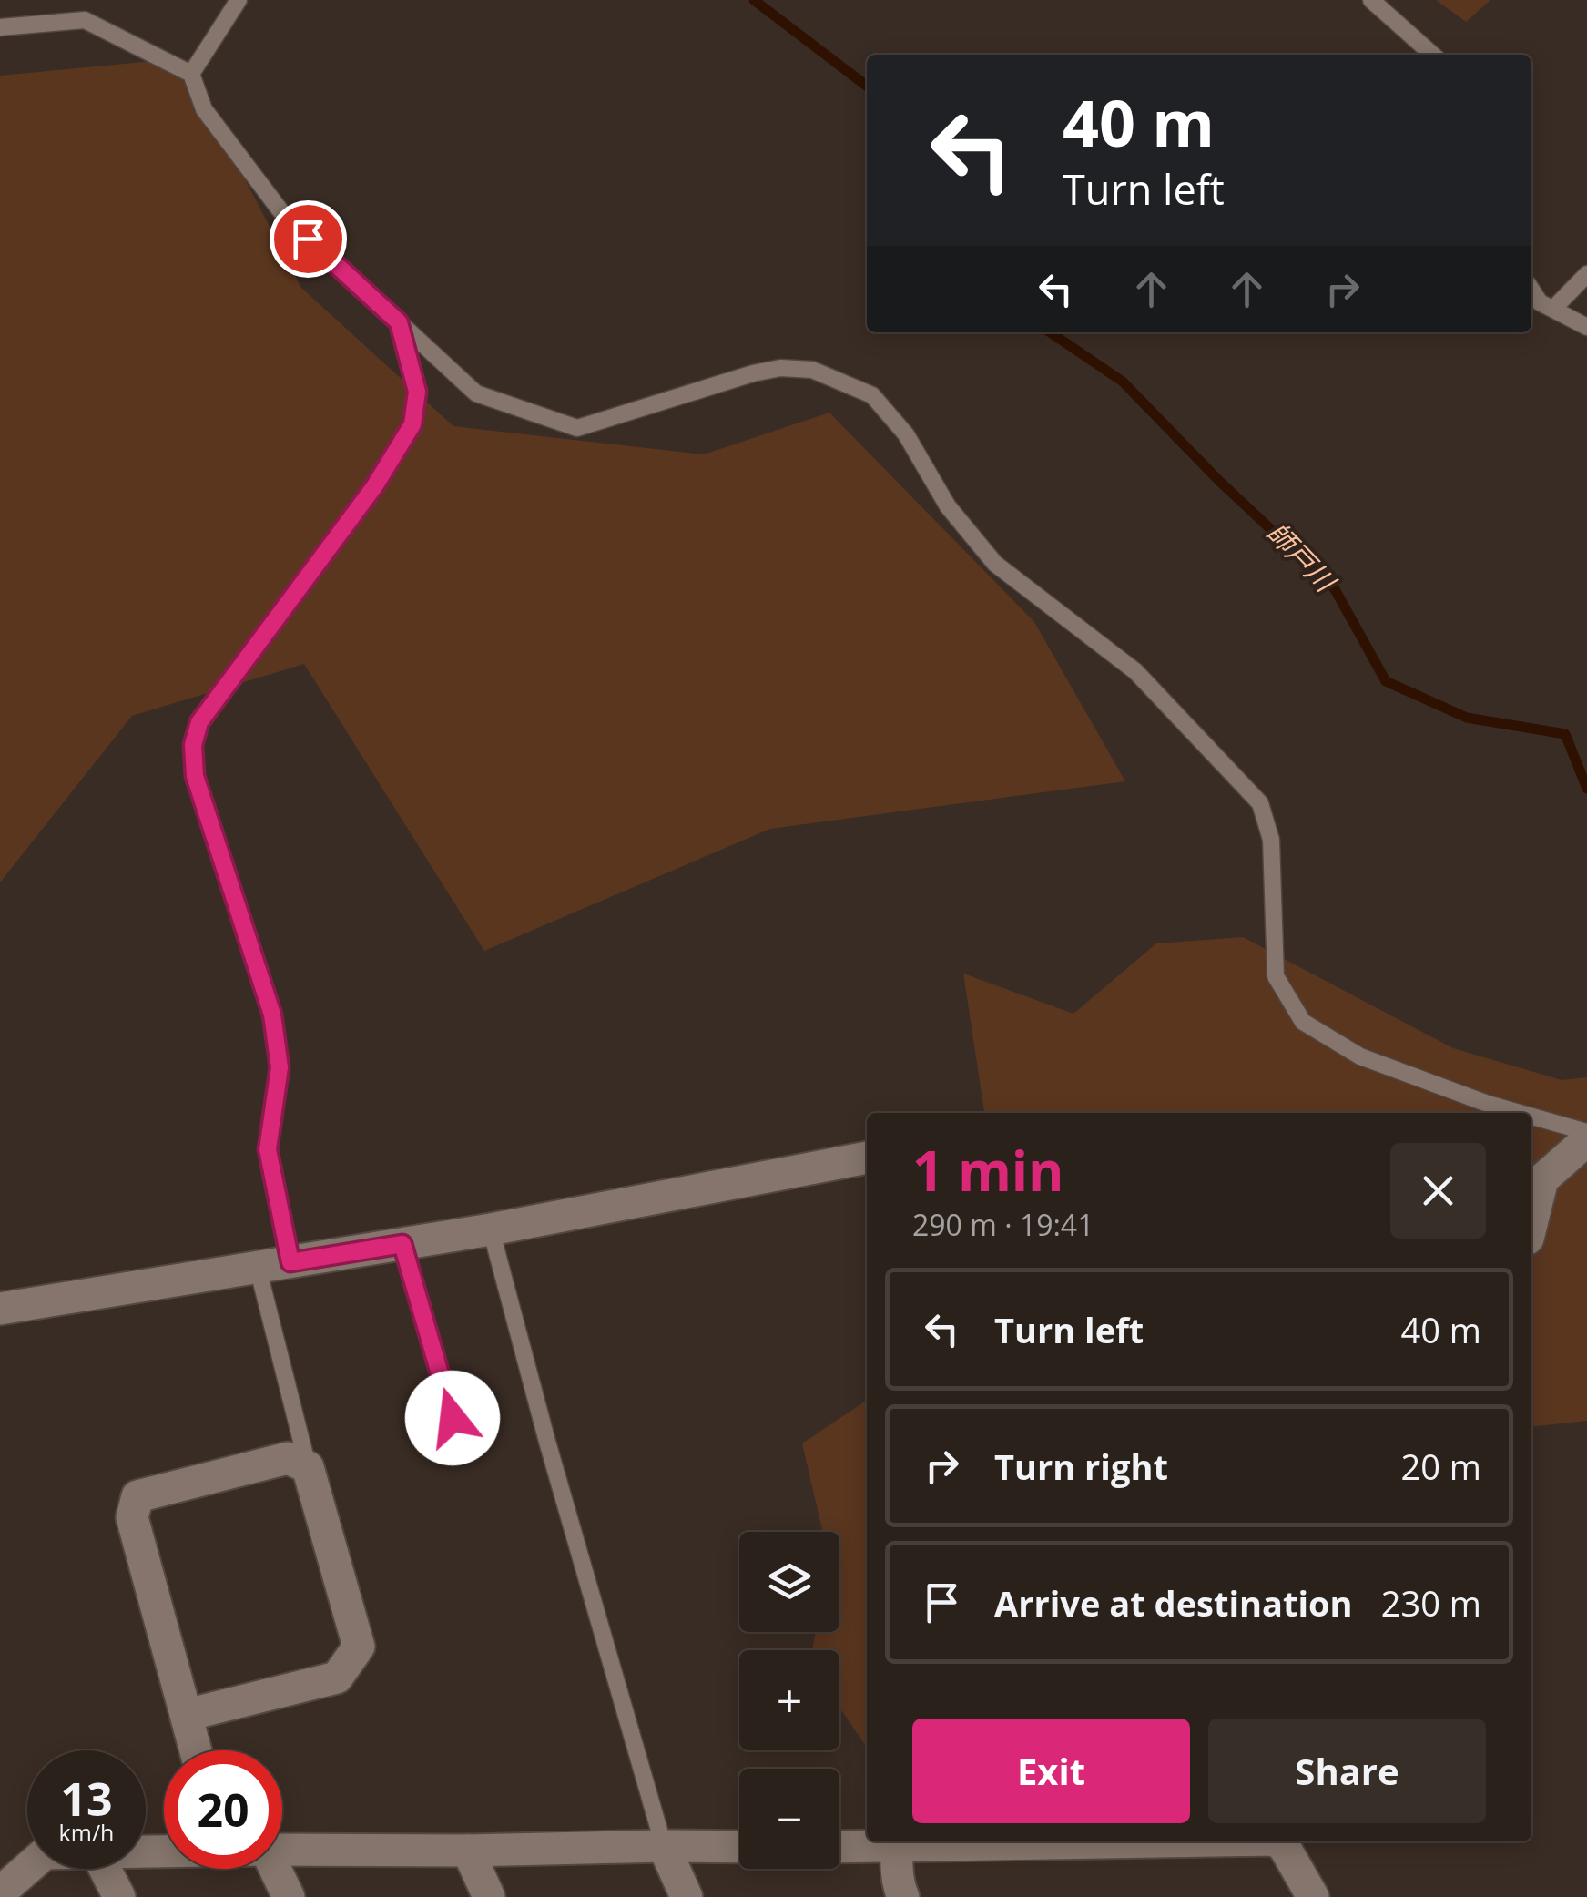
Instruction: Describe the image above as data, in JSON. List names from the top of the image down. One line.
{"water":["師戸川"],"page":{"turn":["40 m","Turn left"],"heading":["1 min","290 m · 19:41"],"list":[{"name":"Turn left","value":"40 m"},{"name":"Turn right","value":"20 m"},{"name":"Arrive at destination","value":"230 m"}],"map_buttons":["+","−"],"buttons":["Exit","Share"],"speed":"13 km/h","limit":"20"}}
